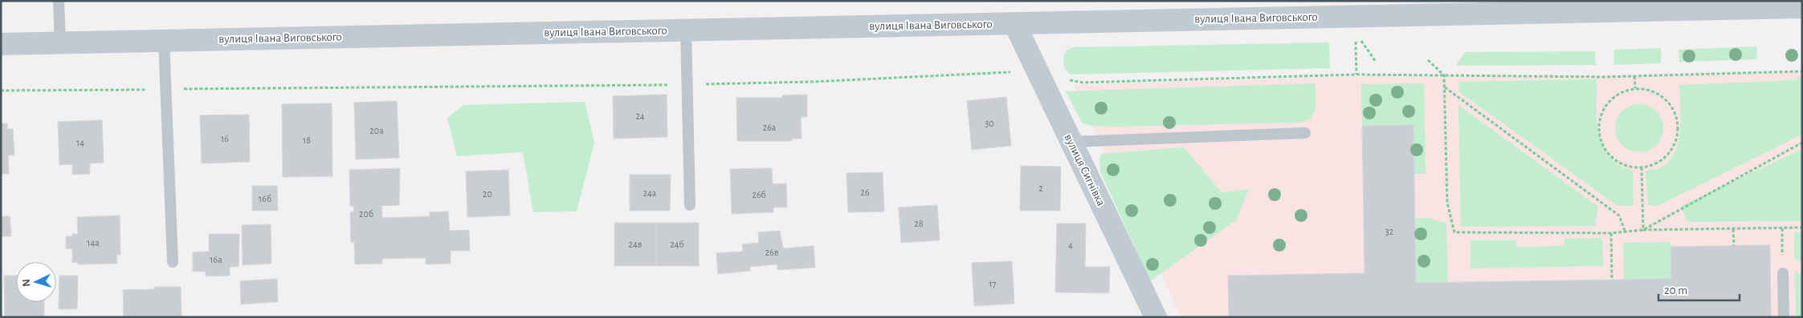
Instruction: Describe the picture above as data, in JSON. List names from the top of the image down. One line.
{"streets":{"main road":["вулиця Івана Виговського","вулиця Сигнівка"]},"crossings":[["вулиця Івана Виговського","вулиця Сигнівка"]],"house_numbers":["24","30","26а","20а","16","18","14","2","26","24а","20","26б","16б","20б","28","32","14а","24в","24б","4","26в","16а","17"],"scale_bar":"20 m","north":"left"}
